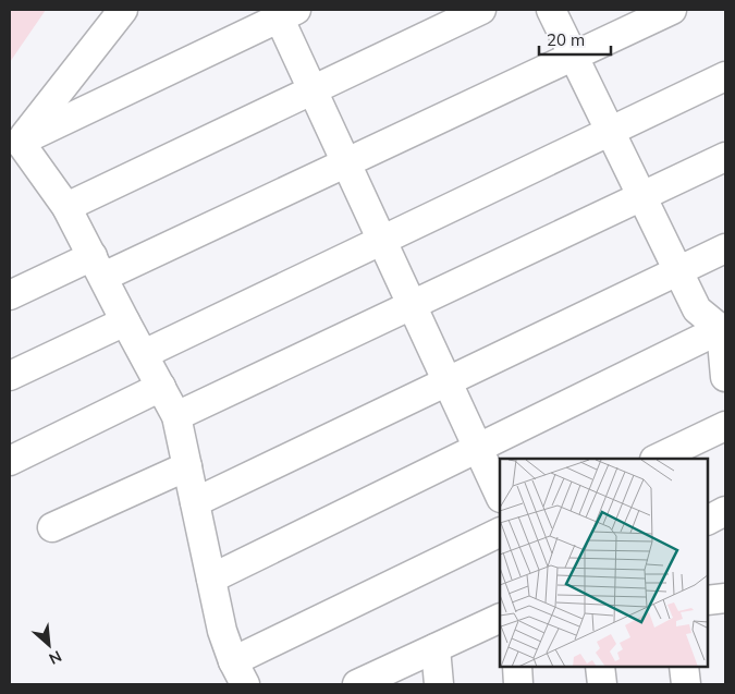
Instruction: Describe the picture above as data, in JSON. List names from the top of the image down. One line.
{"scale_bar":"20 m","north":"bottom right"}
